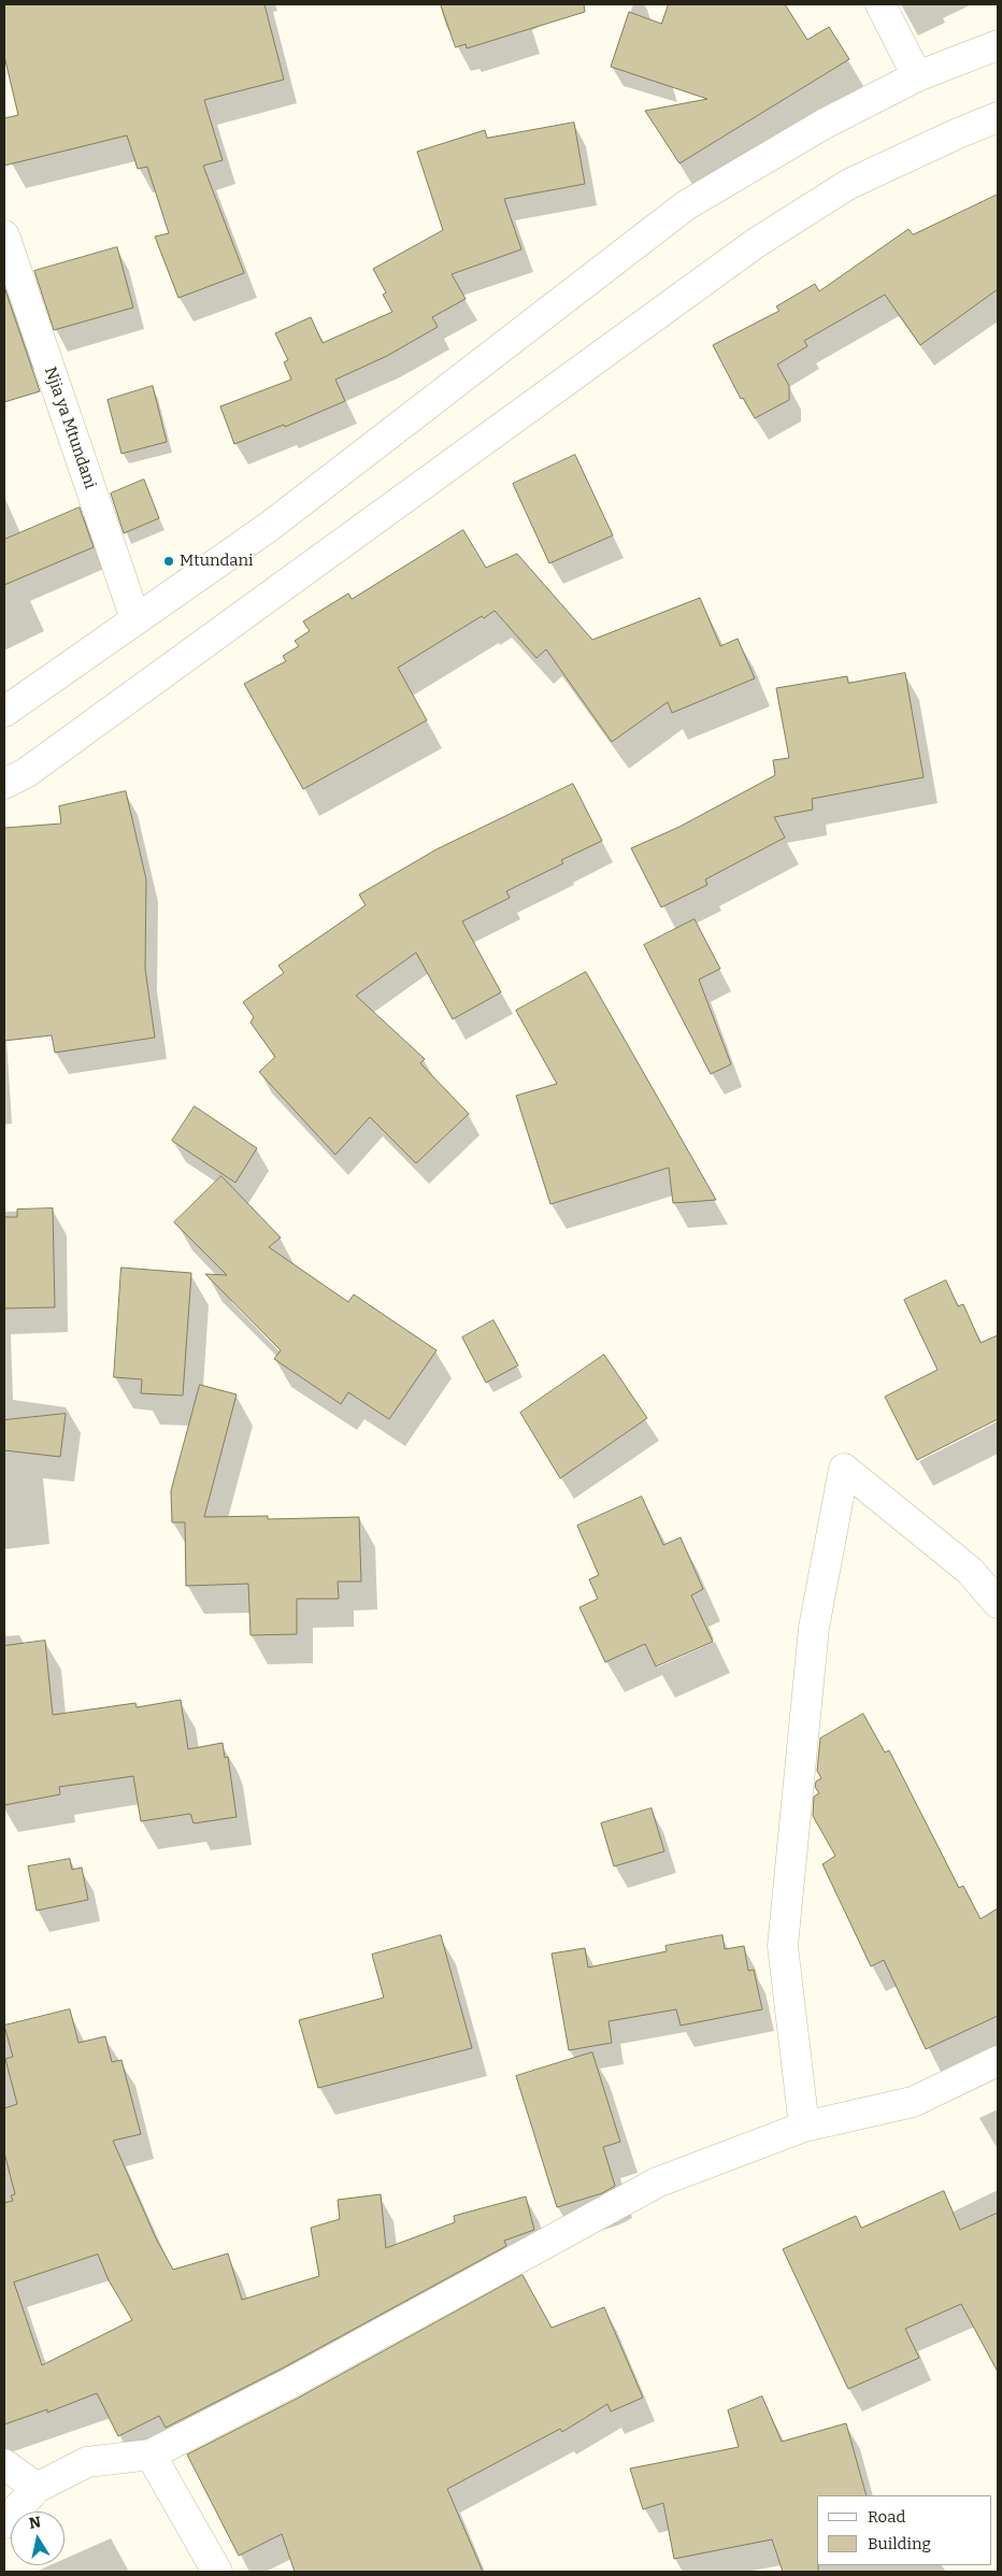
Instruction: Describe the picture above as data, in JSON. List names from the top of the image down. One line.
{"streets":{"street":["Njia ya Mtundani"]},"places":["Mtundani"],"legend":["Road","Building"],"north":"top"}
